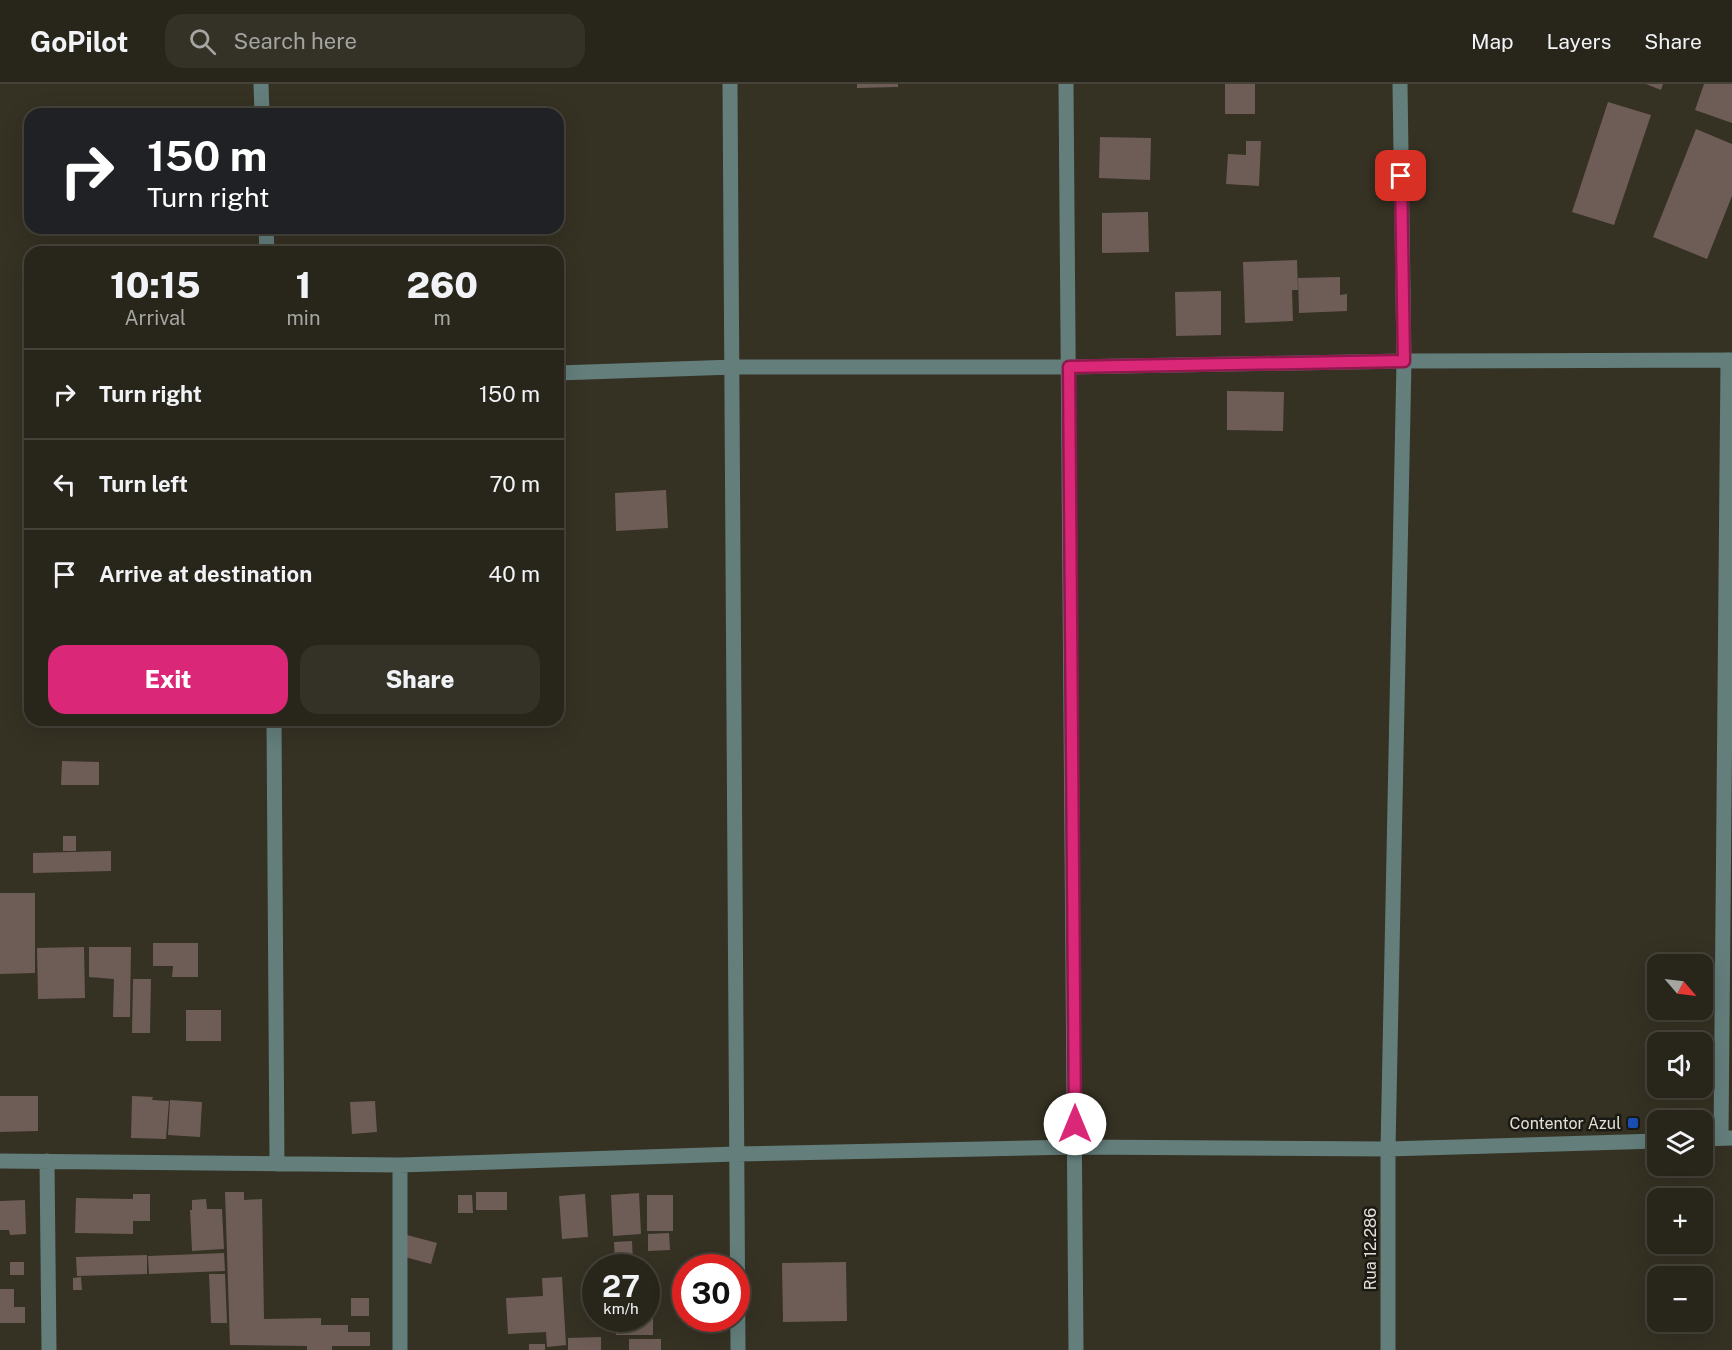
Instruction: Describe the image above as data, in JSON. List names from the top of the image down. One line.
{"streets":{"street":["Rua 12.286"]},"places":{"transit":["Contentor Azul"]},"north":"bottom right","page":{"header":"GoPilot","search":"Search here","nav":["Map","Layers","Share"],"turn":["150 m","Turn right"],"eta":["10:15","Arrival","1","min","260","m"],"list":[{"name":"Turn right","value":"150 m"},{"name":"Turn left","value":"70 m"},{"name":"Arrive at destination","value":"40 m"}],"buttons":["Exit","Share"],"map_buttons":["+","−"],"speed":"27 km/h","limit":"30"}}
